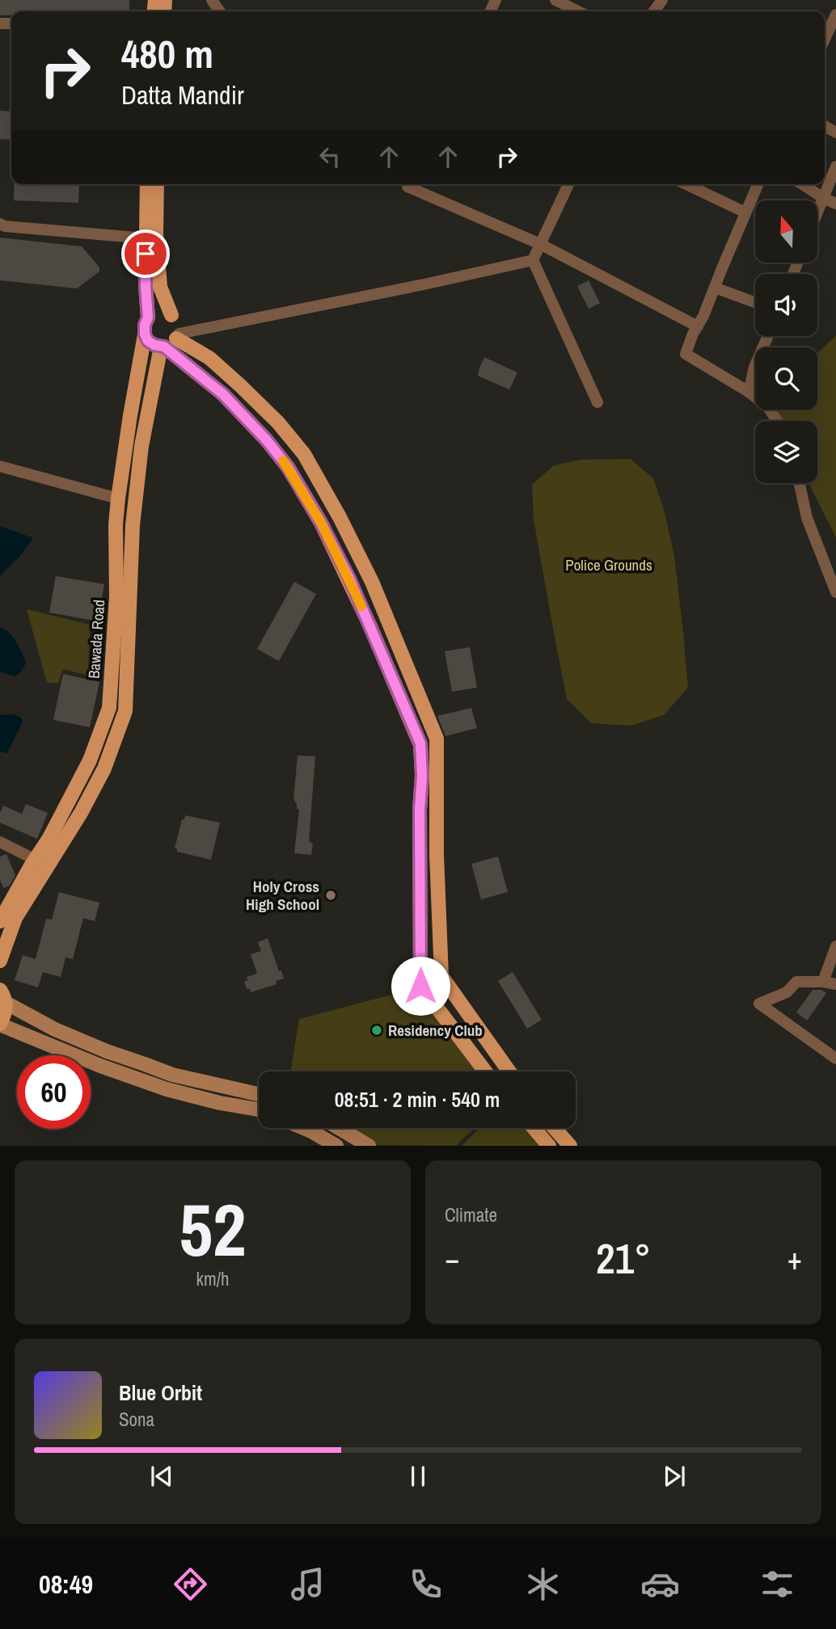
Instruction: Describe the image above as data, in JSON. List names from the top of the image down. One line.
{"streets":{"main road":["Bawada Road"]},"parks":["Police Grounds"],"places":["Holy Cross High School","Residency Club"],"north":"top","page":{"turn":["480 m","Datta Mandir"],"limit":"60","trip":"08:51 · 2 min · 540 m","tile":[["52","km/h"],"Climate"],"heat":["−","21°","+"],"song":["Blue Orbit","Sona"],"tabs":"08:49"}}
